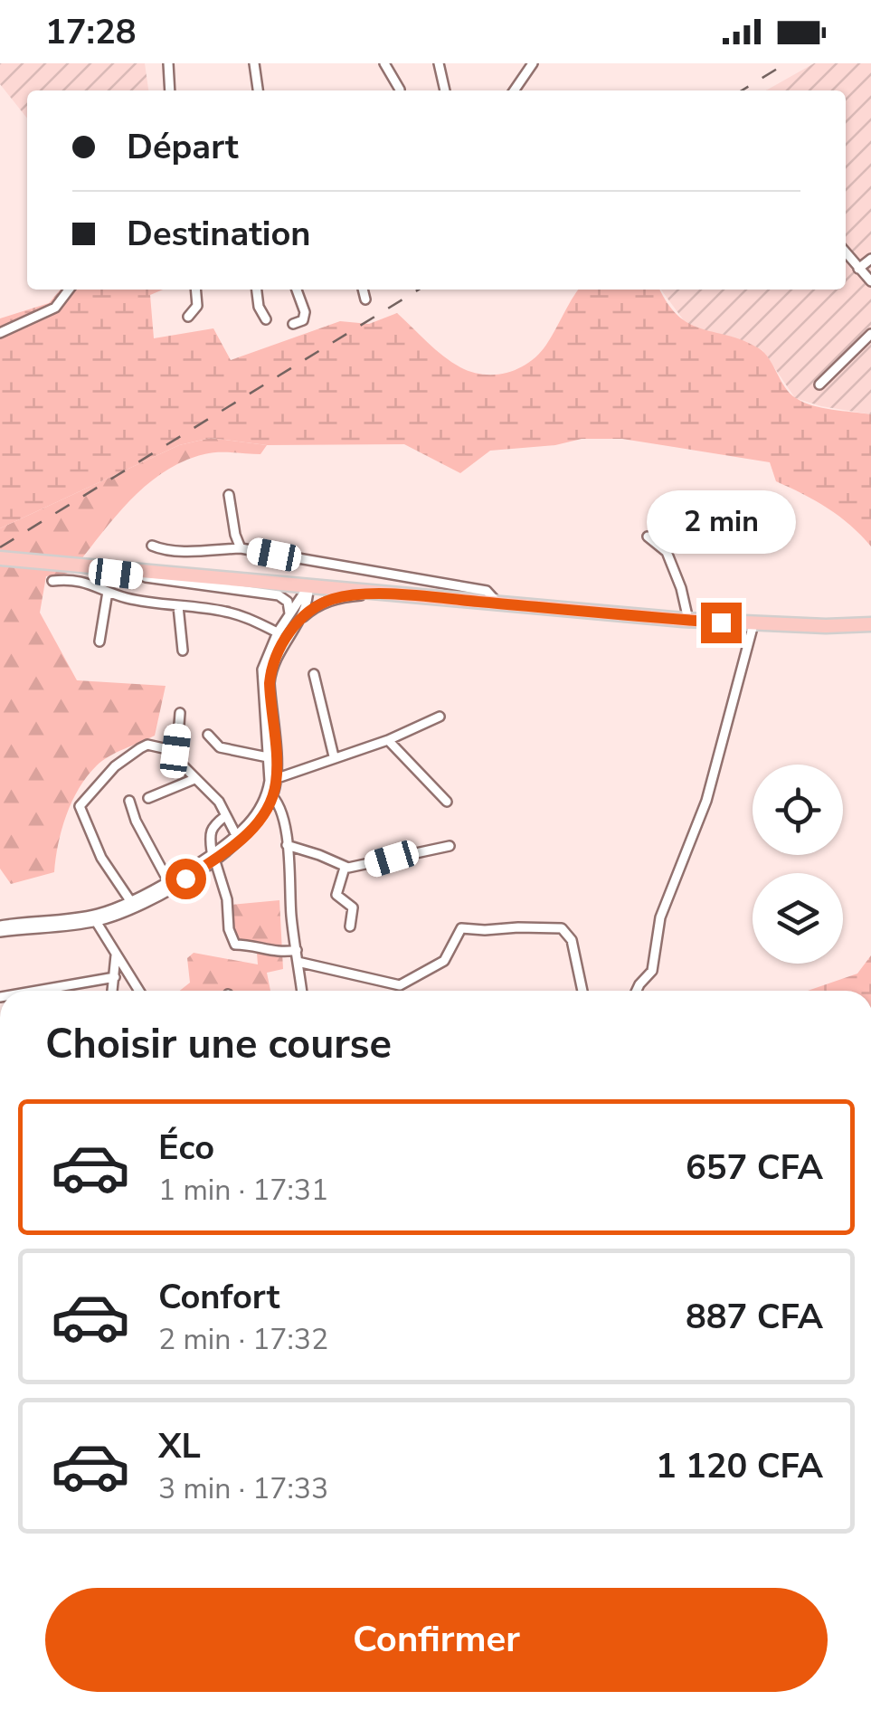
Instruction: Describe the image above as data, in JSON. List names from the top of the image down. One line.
{"page":{"status":"17:28","banner":["Départ","Destination"],"bubble":"2 min","heading":"Choisir une course","list":[{"name":"Éco","note":"1 min · 17:31","value":"657 CFA"},{"name":"Confort","note":"2 min · 17:32","value":"887 CFA"},{"name":"XL","note":"3 min · 17:33","value":"1 120 CFA"}],"buttons":"Confirmer"}}
